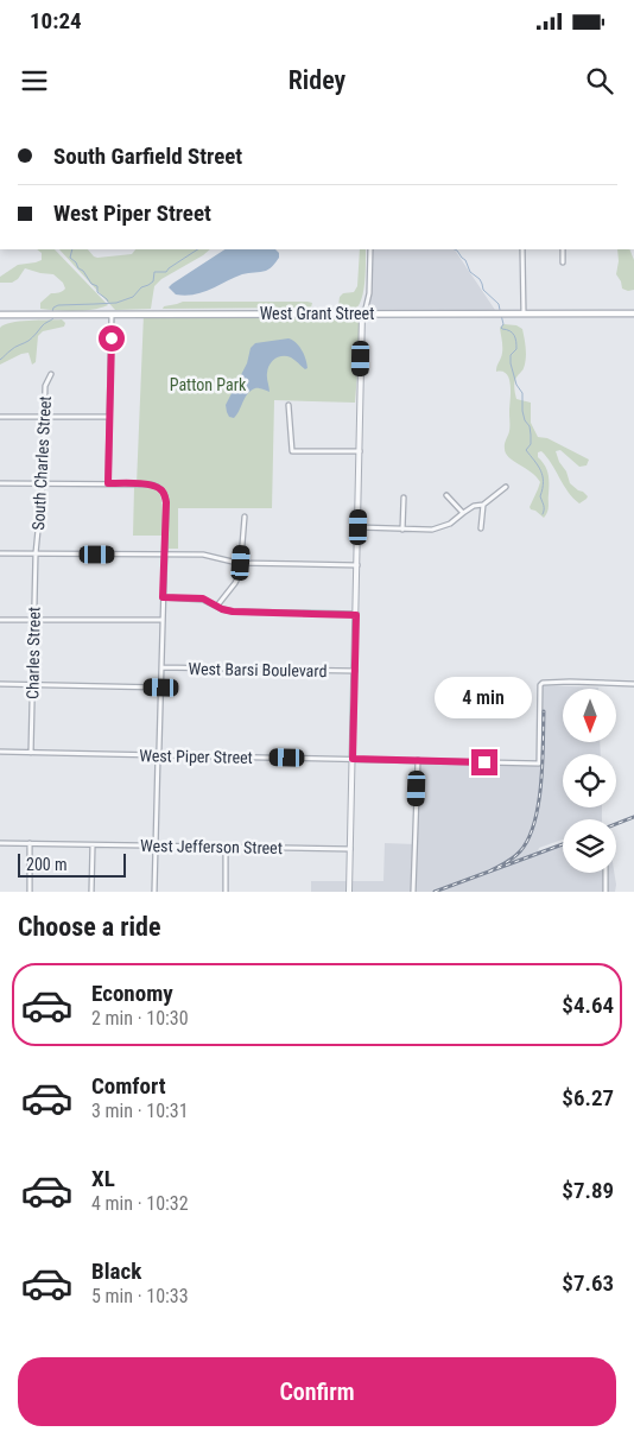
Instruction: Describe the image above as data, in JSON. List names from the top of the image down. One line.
{"streets":{"main road":["West Grant Street"],"street":["South Charles Street","Charles Street","West Barsi Boulevard","West Piper Street","West Jefferson Street"]},"crossings":[["South Charles Street","Charles Street"],["Charles Street","West Piper Street"]],"parks":["Patton Park"],"scale_bar":"200 m","north":"bottom","page":{"status":"10:24","header":"Ridey","banner":["South Garfield Street","West Piper Street"],"bubble":"4 min","scale":"200 m","heading":"Choose a ride","list":[{"name":"Economy","note":"2 min · 10:30","value":"$4.64"},{"name":"Comfort","note":"3 min · 10:31","value":"$6.27"},{"name":"XL","note":"4 min · 10:32","value":"$7.89"},{"name":"Black","note":"5 min · 10:33","value":"$7.63"}],"buttons":"Confirm"}}
